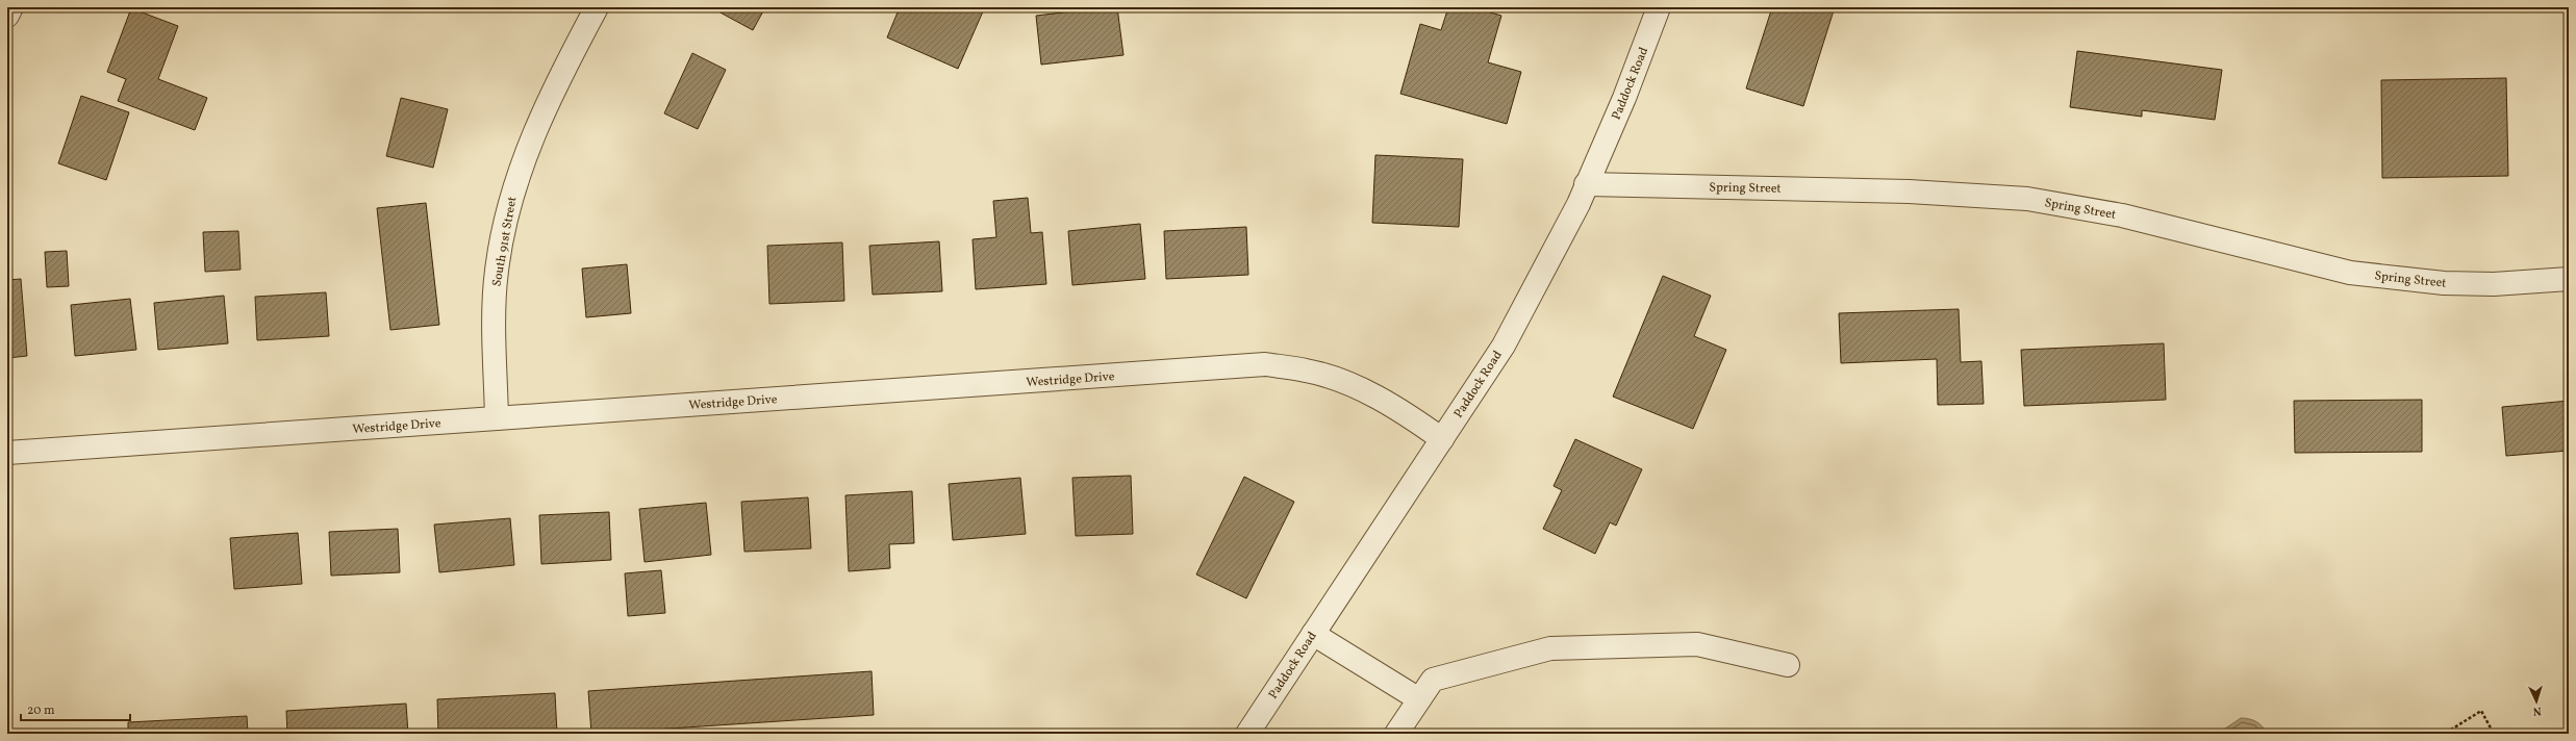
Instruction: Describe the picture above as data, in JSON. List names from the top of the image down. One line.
{"streets":{"street":["Paddock Road","Spring Street","South 91st Street","Westridge Drive"]},"crossings":[["Paddock Road","Spring Street"],["Paddock Road","Westridge Drive"],["South 91st Street","Westridge Drive"]],"scale_bar":"20 m","north":"bottom"}
